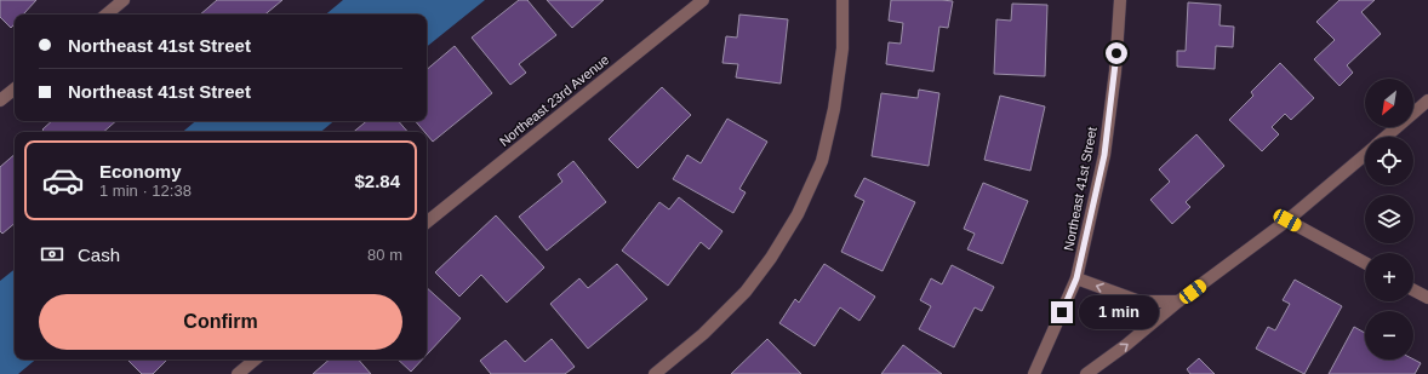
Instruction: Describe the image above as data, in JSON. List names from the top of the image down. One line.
{"streets":{"street":["Northeast 23rd Avenue","Northeast 41st Street"]},"north":"bottom left","page":{"banner":["Northeast 41st Street","Northeast 41st Street"],"map_buttons":["+","−"],"list":[{"name":"Economy","note":"1 min · 12:38","value":"$2.84"}],"pay":["Cash","80 m"],"buttons":"Confirm","bubble":"1 min"}}
